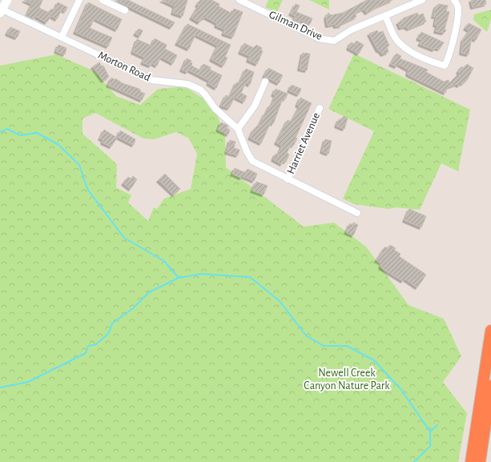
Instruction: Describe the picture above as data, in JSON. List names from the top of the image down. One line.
{"streets":{"street":["Gilman Drive","Morton Road","Harriet Avenue"]},"crossings":[["Morton Road","Harriet Avenue"]],"parks":["Newell Creek Canyon Nature Park"]}
